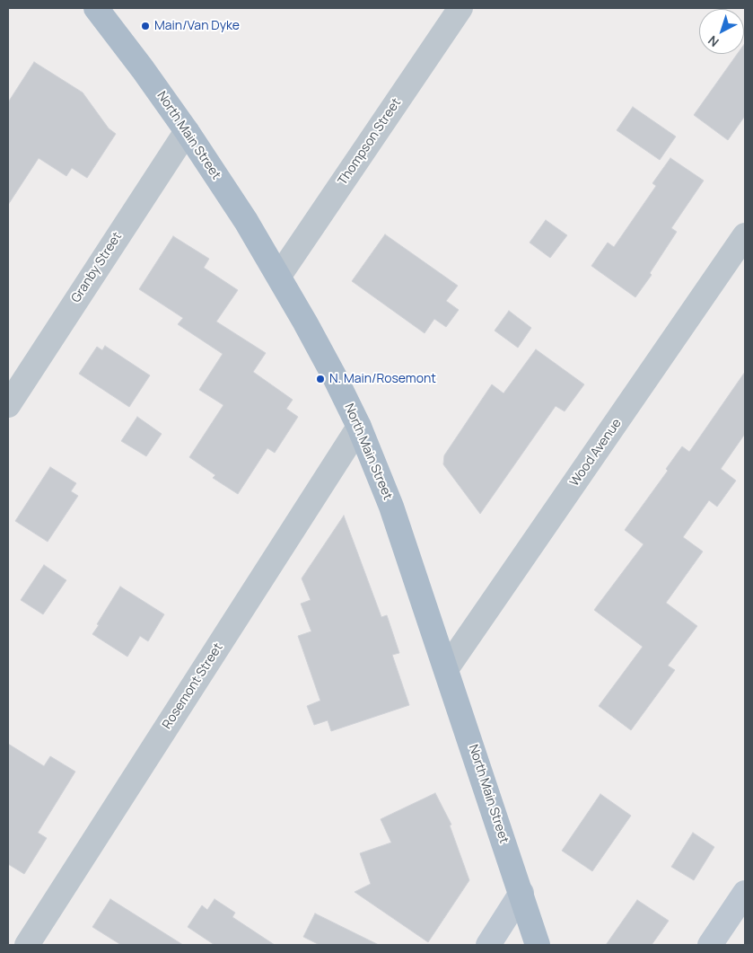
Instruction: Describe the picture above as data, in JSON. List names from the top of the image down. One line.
{"streets":{"main road":["North Main Street"],"street":["Thompson Street","Granby Street","Wood Avenue","Rosemont Street"]},"crossings":[["North Main Street","Thompson Street"],["North Main Street","Granby Street"],["North Main Street","Wood Avenue"],["North Main Street","Rosemont Street"]],"places":["Main/Van Dyke","N. Main/Rosemont"],"north":"bottom left"}
